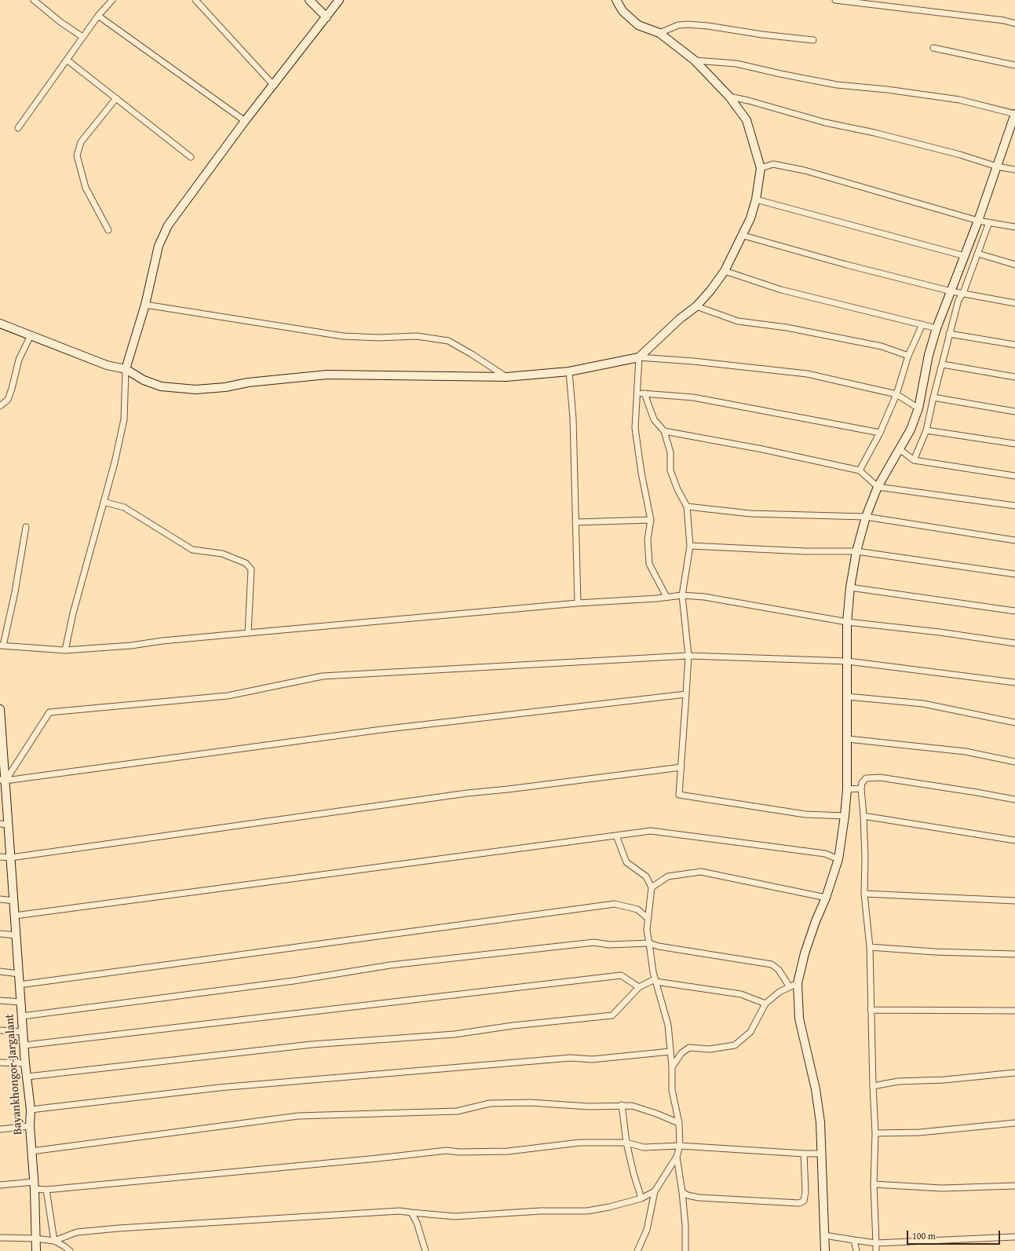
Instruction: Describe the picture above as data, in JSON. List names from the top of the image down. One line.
{"streets":{"street":["Bayankhongor-Jargalant"]},"scale_bar":"100 m"}
